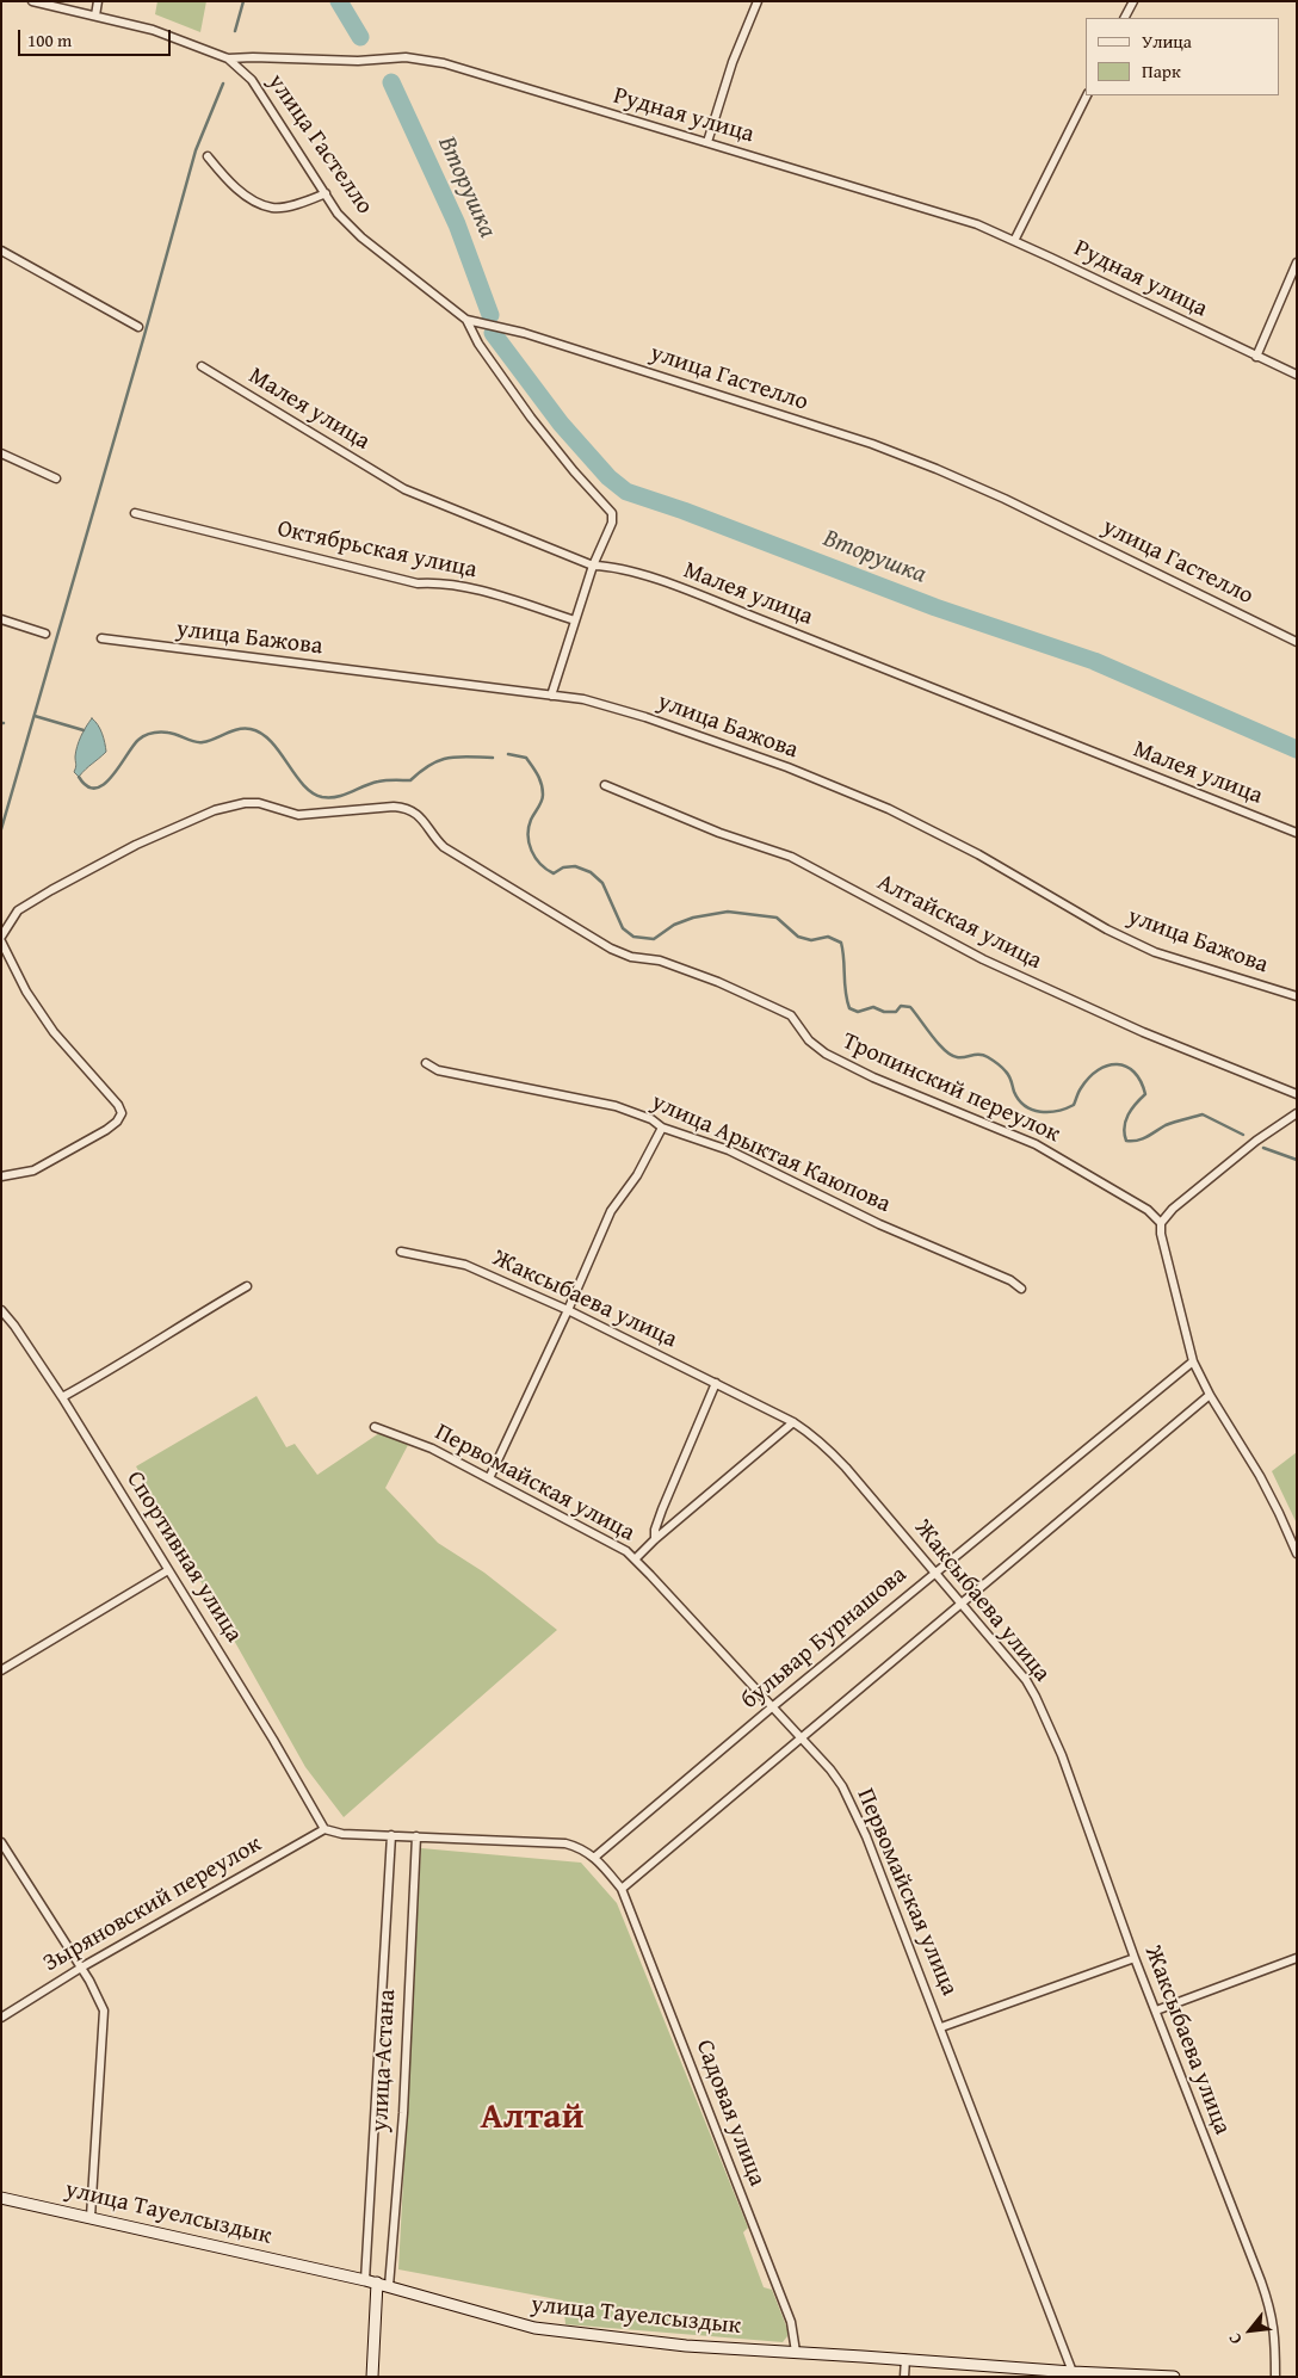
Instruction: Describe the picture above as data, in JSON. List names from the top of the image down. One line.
{"streets":{"street":["Рудная улица","улица Гастелло","Малея улица","Октябрьская улица","улица Бажова","Алтайская улица","Тропинский переулок","улица Арыктая Каюпова","Жаксыбаева улица","Первомайская улица","Спортивная улица","бульвар Бурнашова","Зыряновский переулок","улица Астана","Садовая улица","улица Тауелсыздык"]},"crossings":[["Рудная улица","улица Гастелло"],["Жаксыбаева улица","бульвар Бурнашова"],["Первомайская улица","бульвар Бурнашова"],["Первомайская улица","улица Тауелсыздык"],["Спортивная улица","Зыряновский переулок"],["бульвар Бурнашова","Садовая улица"],["улица Астана","улица Тауелсыздык"],["Садовая улица","улица Тауелсыздык"]],"districts":["Алтай"],"water":["Вторушка"],"legend":["Улица","Парк"],"scale_bar":"100 m","north":"bottom left"}
